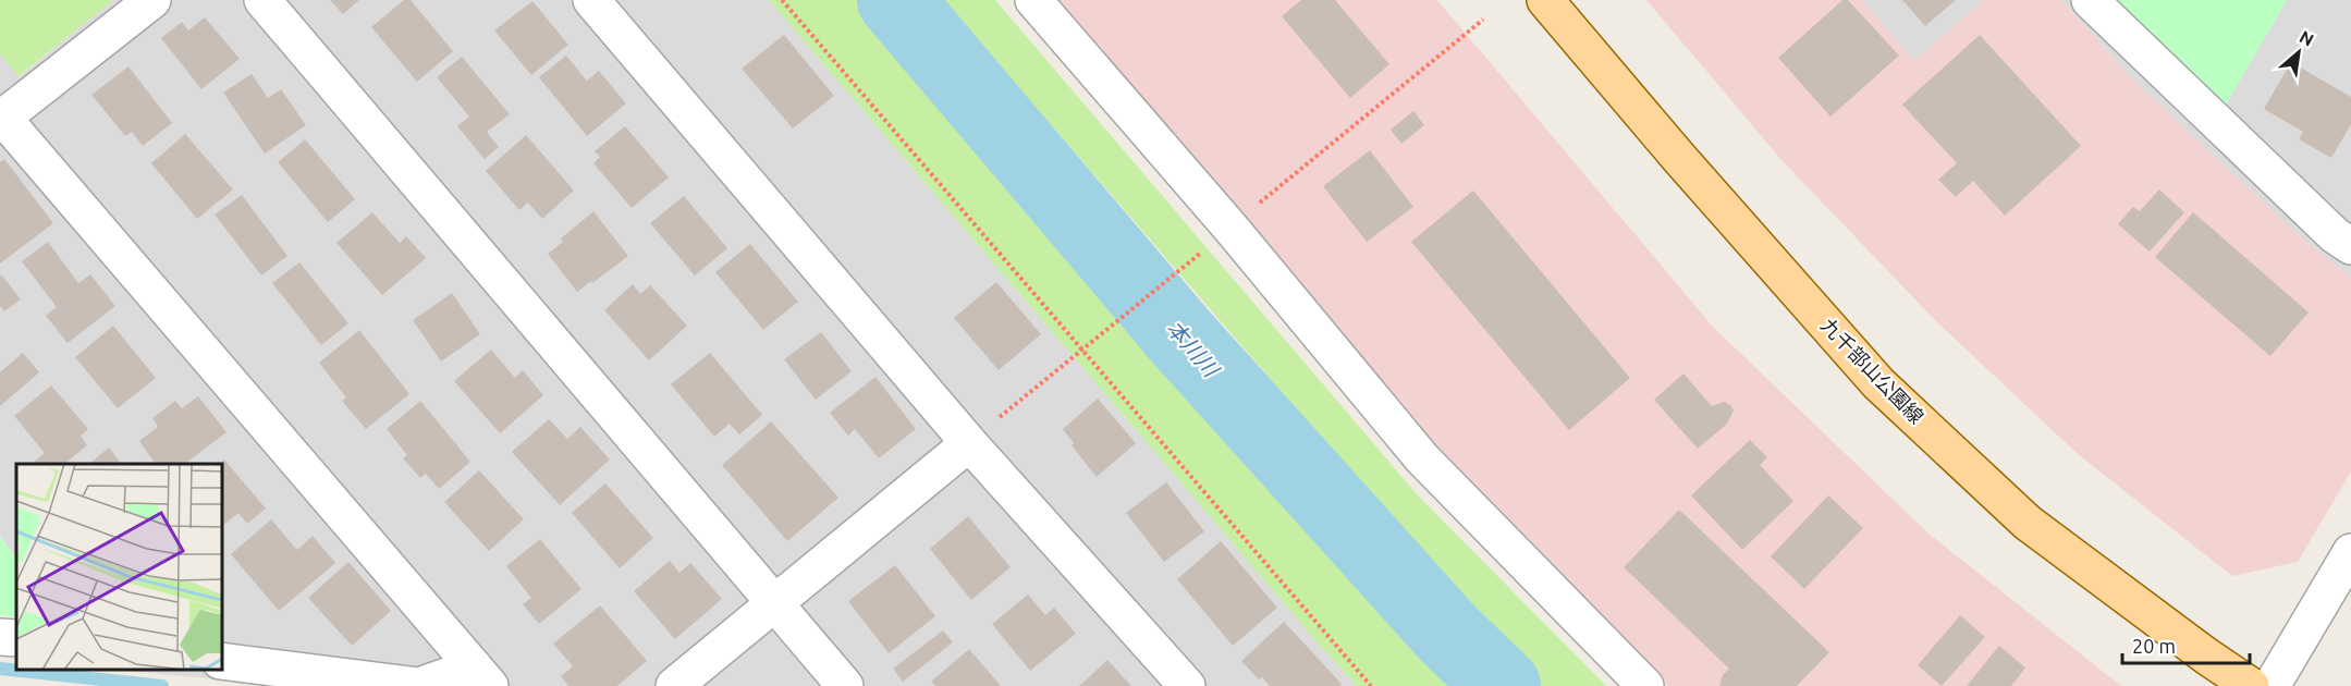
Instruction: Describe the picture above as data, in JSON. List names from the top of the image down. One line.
{"streets":{"main road":["九千部山公園線"]},"water":["本川川"],"scale_bar":"20 m","north":"top right"}
